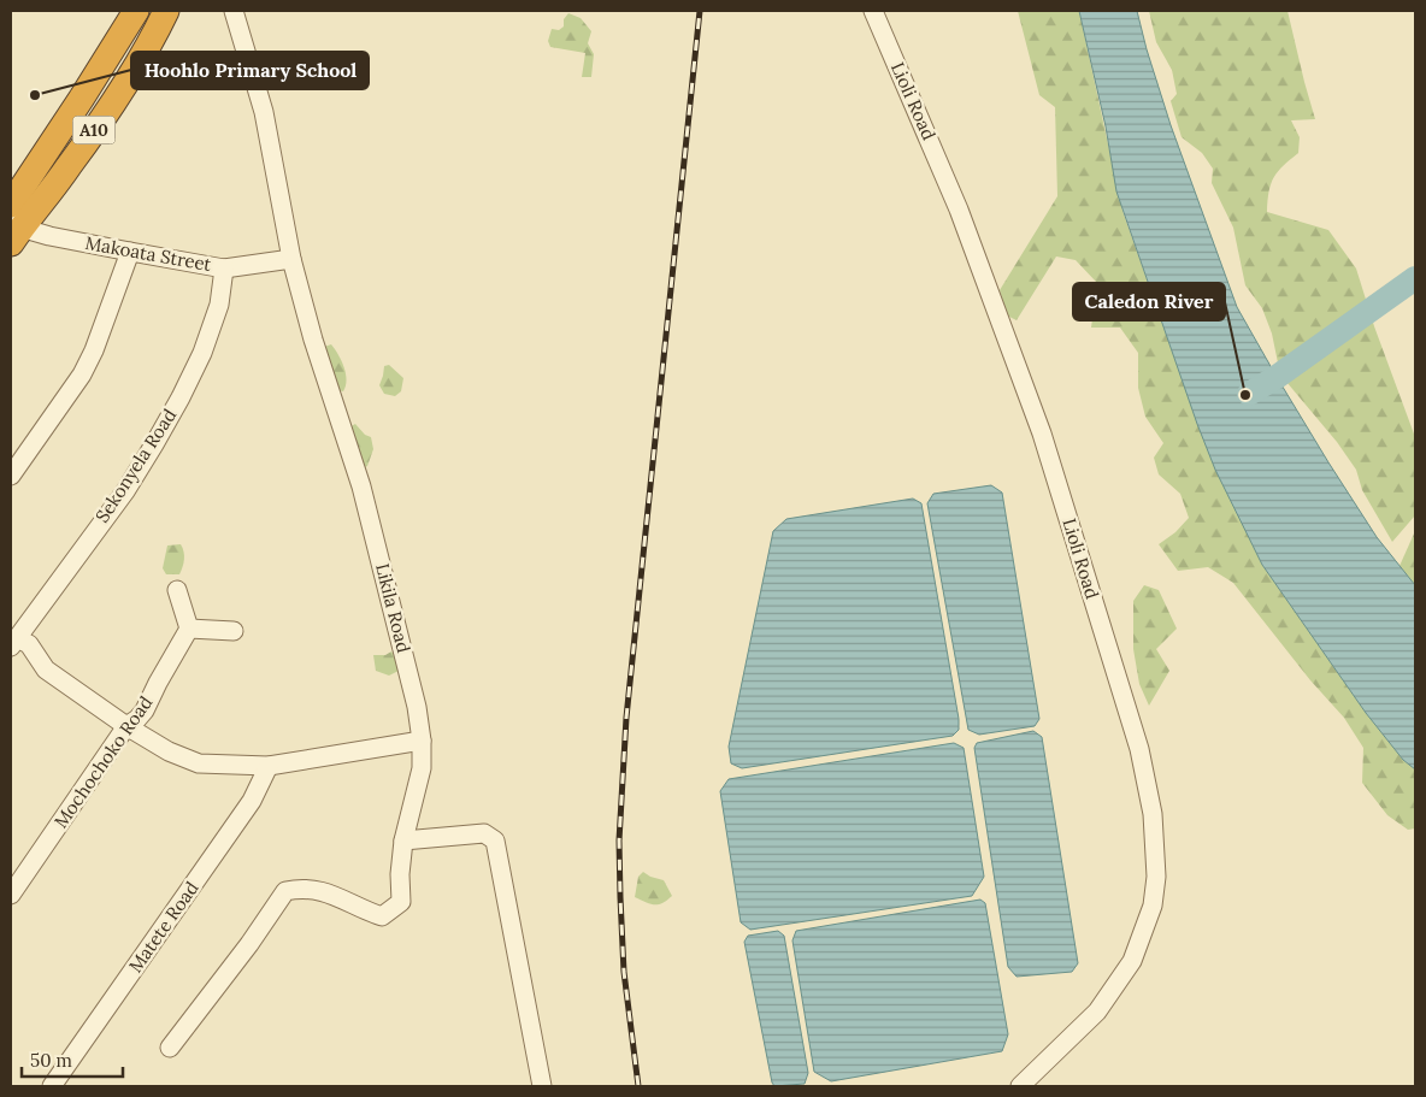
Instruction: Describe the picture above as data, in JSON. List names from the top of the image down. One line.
{"streets":{"highway":["A10"],"street":["Lioli Road","Makoata Street","Sekonyela Road","Likila Road","Mochochoko Road","Matete Road"]},"crossings":[["A10","Makoata Street"],["Makoata Street","Sekonyela Road"],["Makoata Street","Likila Road"]],"places":["Hoohlo Primary School","Caledon River"],"scale_bar":"50 m"}
